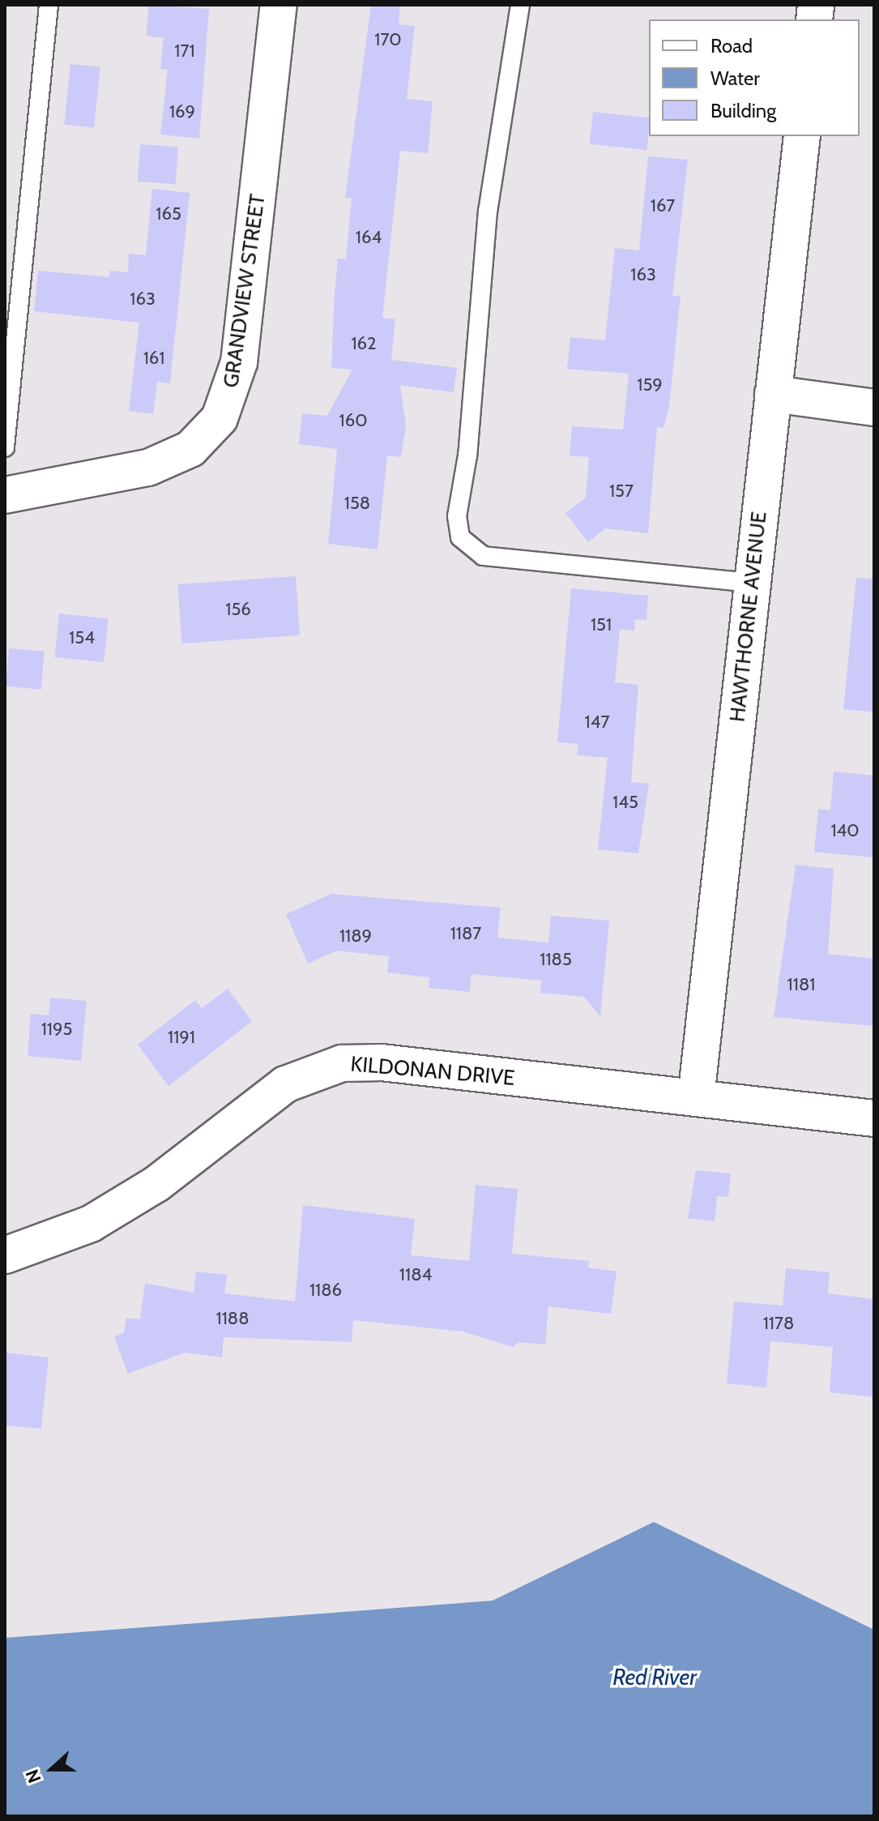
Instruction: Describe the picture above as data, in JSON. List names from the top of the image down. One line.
{"streets":{"street":["GRANDVIEW STREET","HAWTHORNE AVENUE","KILDONAN DRIVE"]},"crossings":[["HAWTHORNE AVENUE","KILDONAN DRIVE"]],"water":["Red River"],"house_numbers":["170","171","169","167","165","164","163","163","162","161","159","160","157","158","156","151","154","147","145","140","1187","1189","1185","1181","1195","1191","1184","1186","1188","1178"],"legend":["Road","Water","Building"],"north":"left"}
